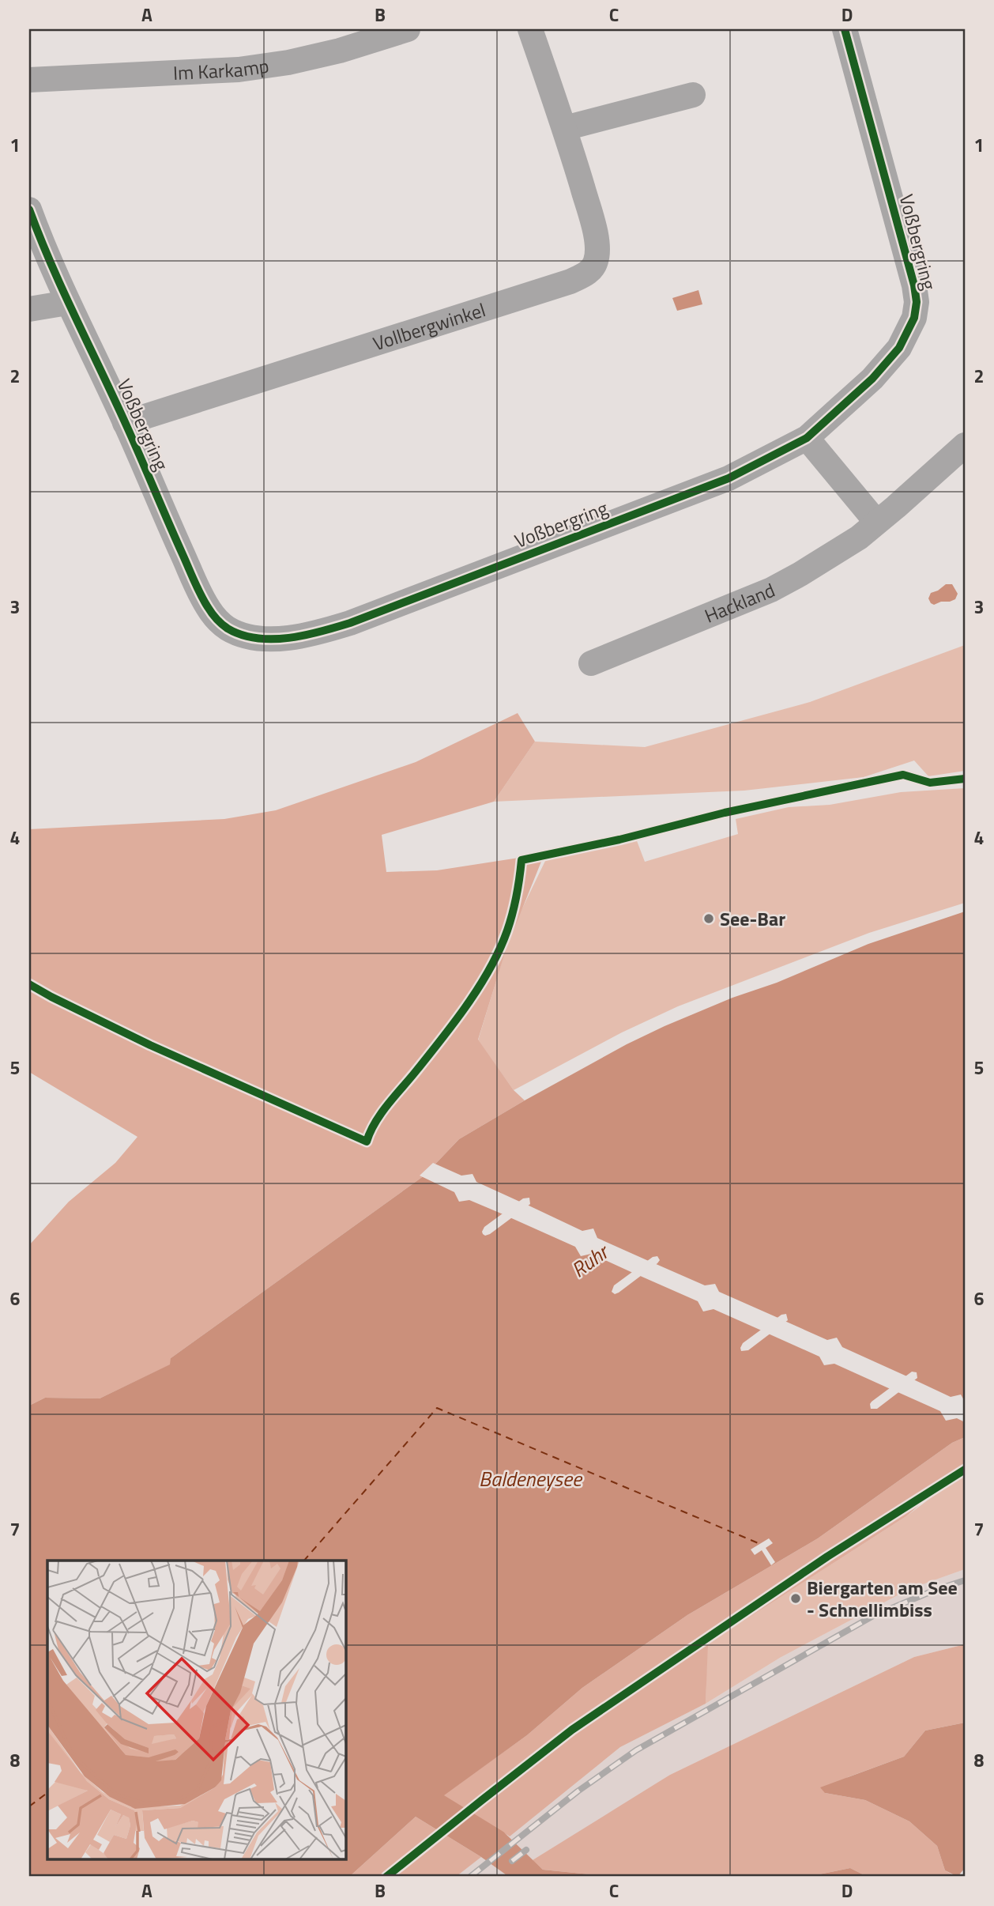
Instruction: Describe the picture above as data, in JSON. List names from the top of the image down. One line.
{"streets":{"street":["Im Karkamp","Voßbergring","Vollbergwinkel","Hackland"]},"crossings":[["Voßbergring","Vollbergwinkel"]],"water":["Ruhr","Baldeneysee"],"places":["See-Bar","Biergarten am See - Schnellimbiss"],"grid":{"columns":["A","B","C","D"],"rows":["1","2","3","4","5","6","7","8"]}}
